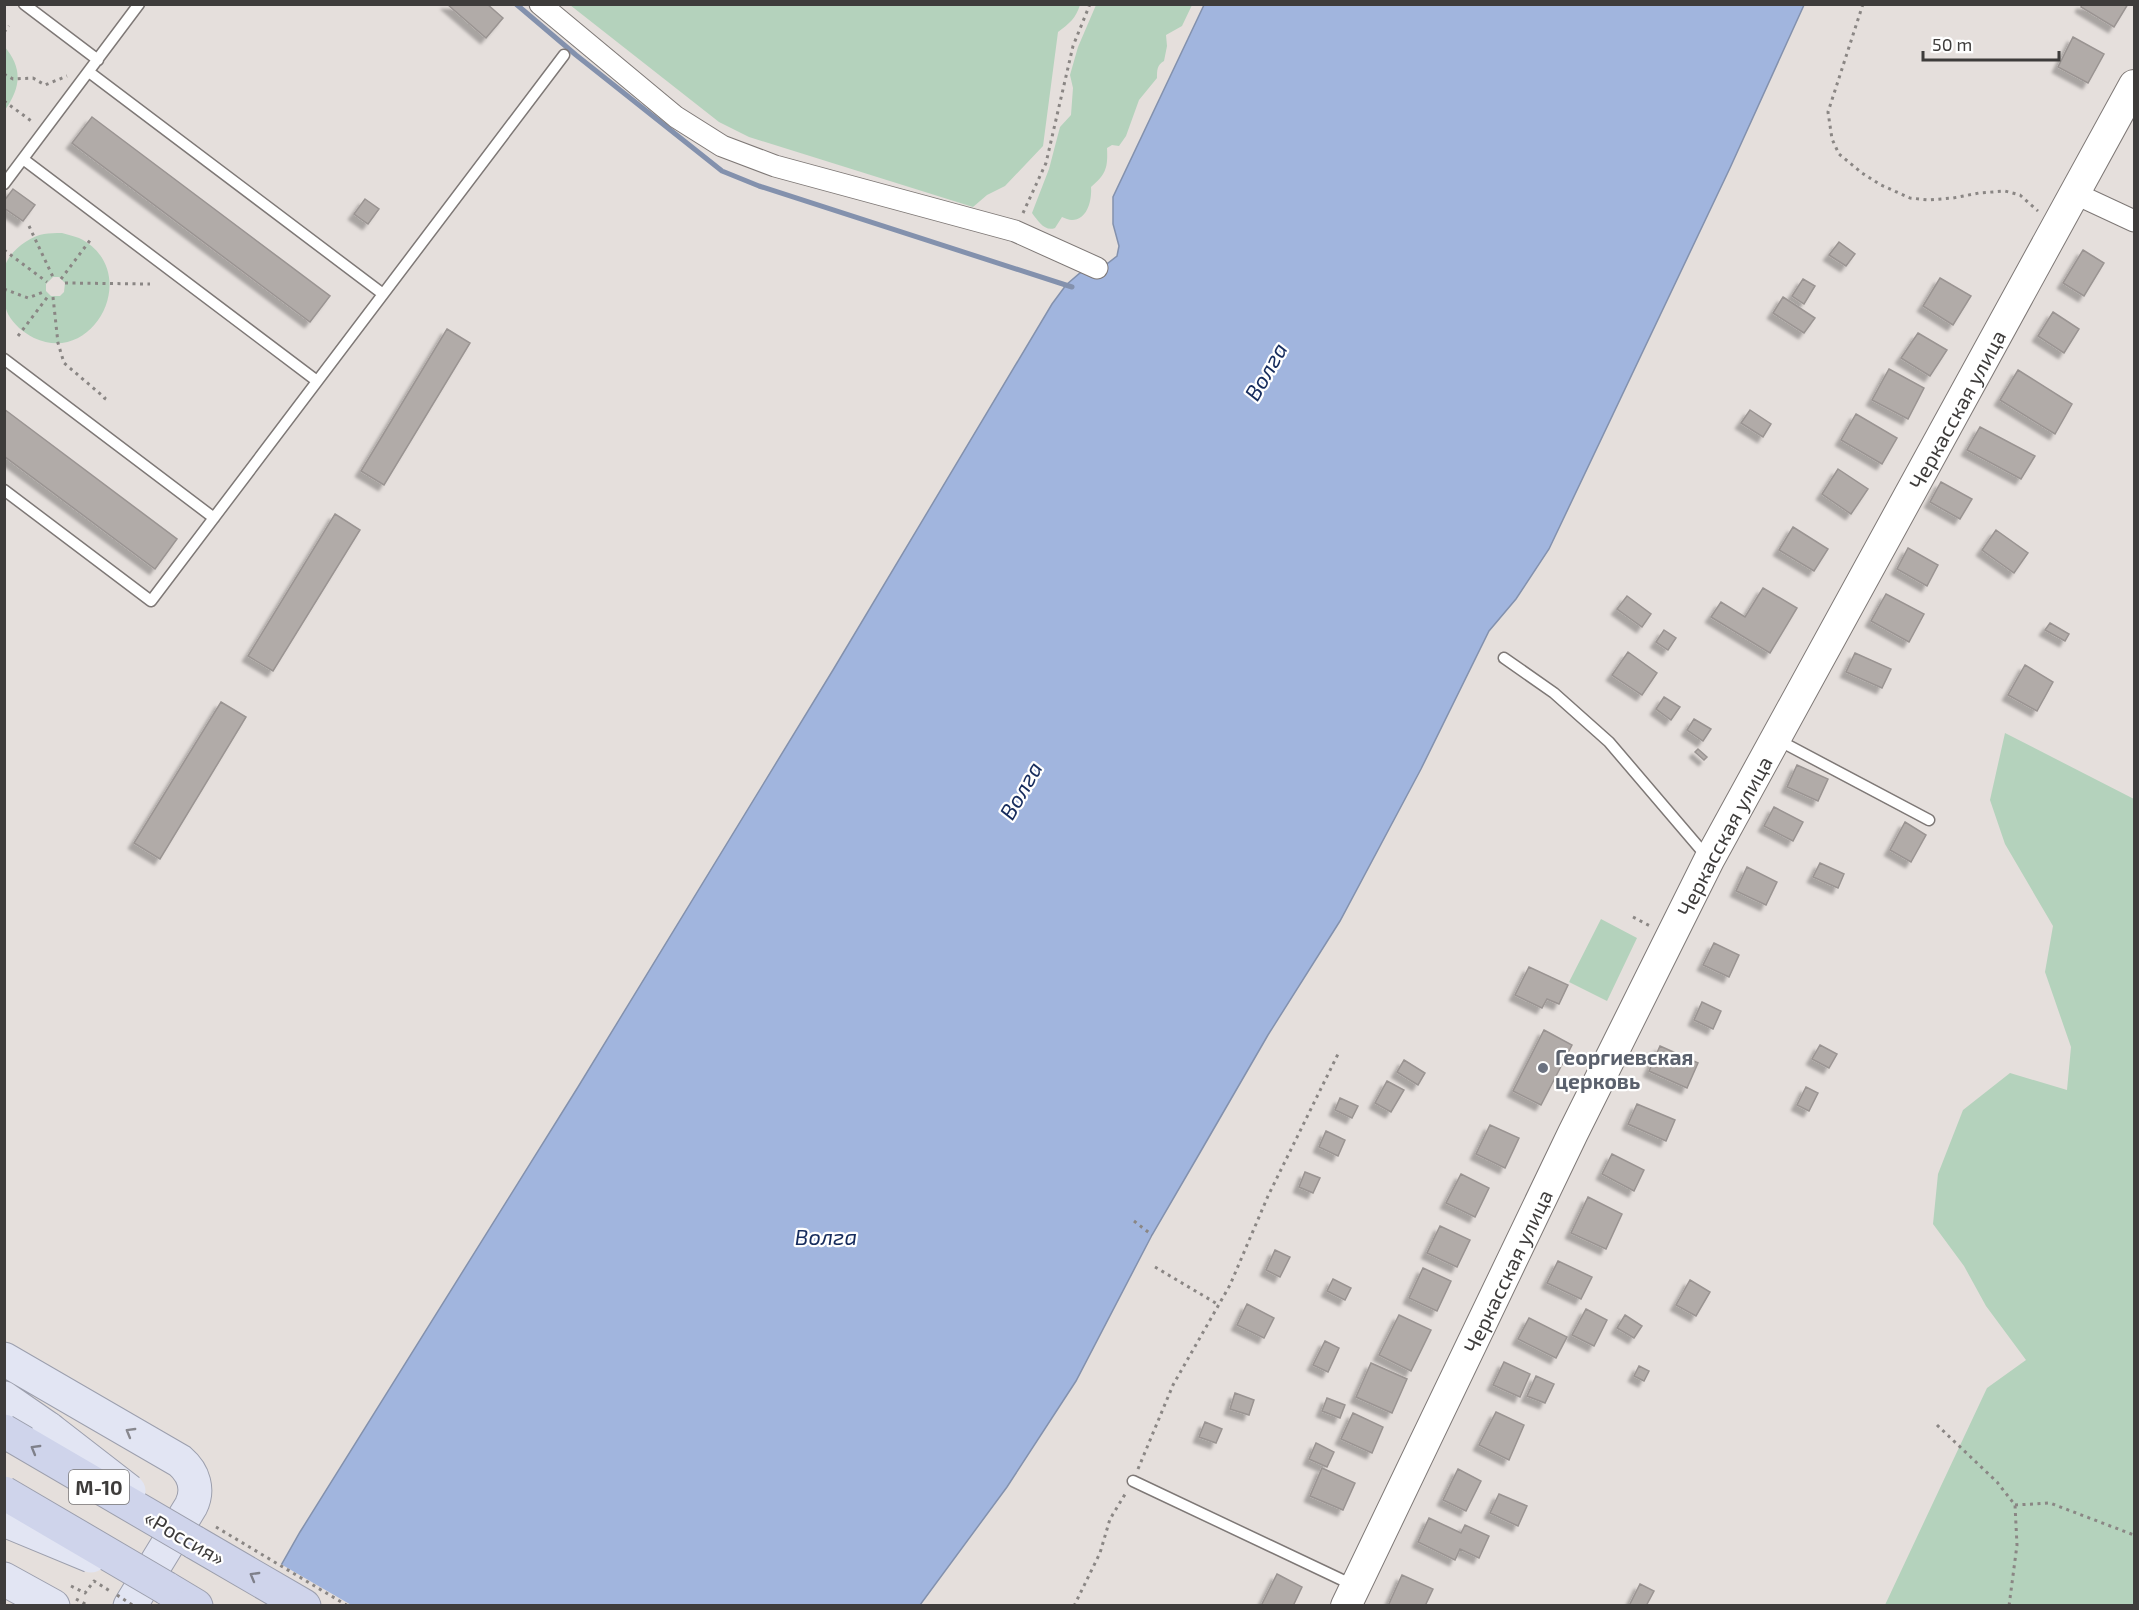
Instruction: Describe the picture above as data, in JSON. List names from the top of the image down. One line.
{"streets":{"highway":["М-10","«Россия»"],"street":["Черкасская улица"]},"water":["Волга"],"places":["Георгиевская церковь"],"scale_bar":"50 m"}
